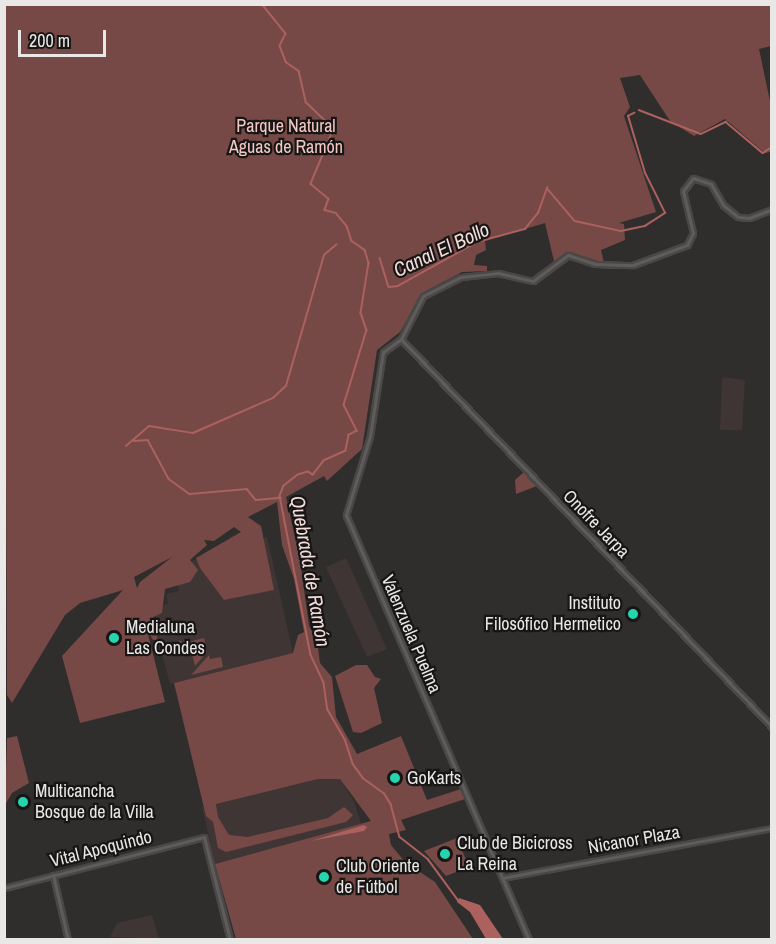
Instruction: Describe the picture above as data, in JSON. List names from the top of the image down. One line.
{"streets":{"street":["Onofre Jarpa","Valenzuela Puelma","Nicanor Plaza","Vital Apoquindo"]},"crossings":[["Onofre Jarpa","Valenzuela Puelma"],["Valenzuela Puelma","Nicanor Plaza"]],"water":["Canal El Bollo","Quebrada de Ramón"],"parks":["Parque Natural Aguas de Ramón"],"places":["Instituto Filosófico Hermetico","Medialuna Las Condes","GoKarts","Multicancha Bosque de la Villa","Club de Bicicross La Reina","Club Oriente de Fútbol"],"scale_bar":"200 m"}
